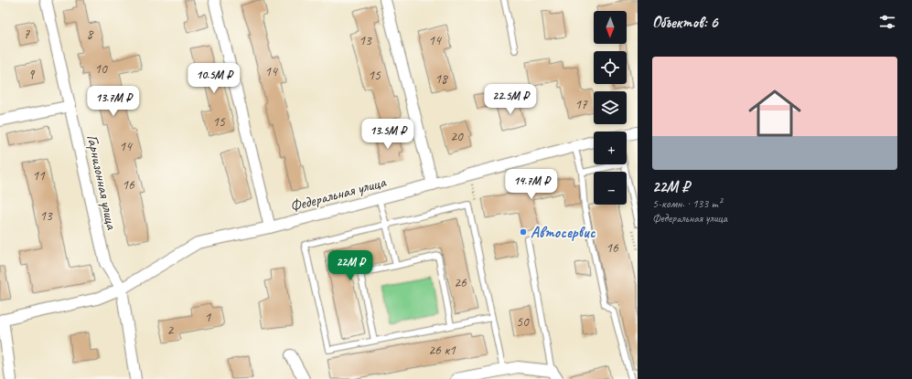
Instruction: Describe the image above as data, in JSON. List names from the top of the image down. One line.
{"streets":{"street":["Гарнизонная улица","Федеральная улица"]},"crossings":[["Гарнизонная улица","Федеральная улица"]],"places":["Автосервис"],"house_numbers":["7","8","13","14","10","14","9","15","18","17","15","20","14","11","16","13","16","26","1","50","2","26 к1"],"north":"bottom","page":{"heading":"Объектов: 6","map_buttons":["+","−"],"list":[{"name":"22M ₽","note":"5-комн. · 133 m² · Федеральная улица"}],"price":["10.5M ₽","22.5M ₽","13.7M ₽","13.5M ₽","14.7M ₽","22M ₽"]}}
